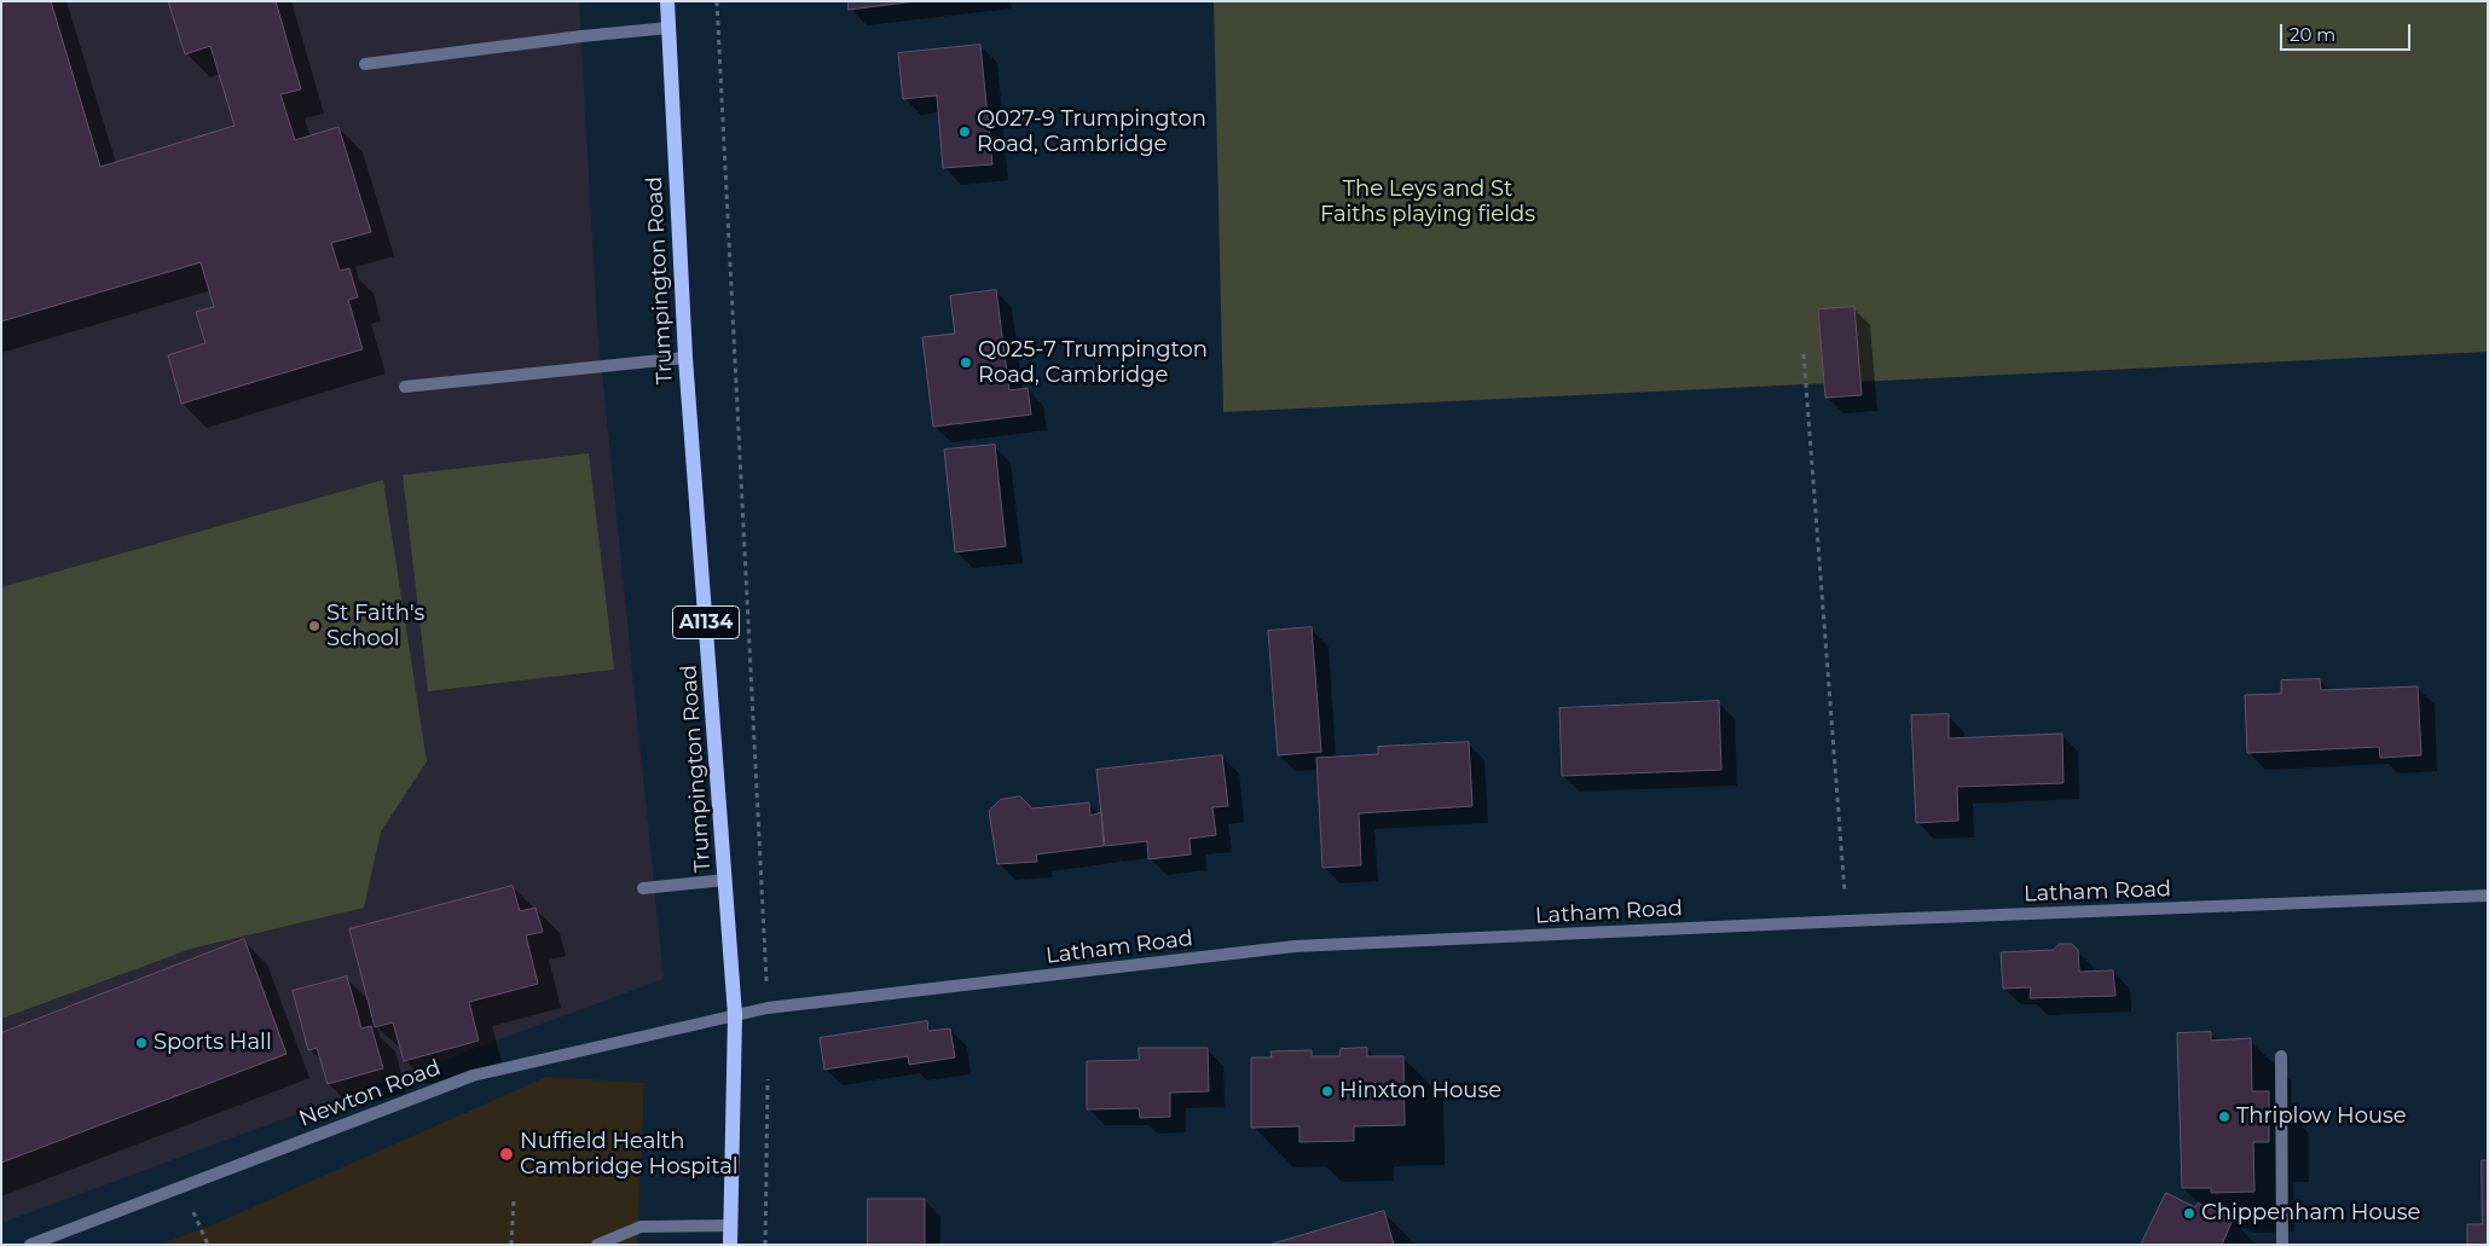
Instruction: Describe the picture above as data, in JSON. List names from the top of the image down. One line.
{"streets":{"main road":["Trumpington Road","A1134"],"street":["Latham Road","Newton Road"]},"crossings":[["Trumpington Road","Latham Road"],["Trumpington Road","Newton Road"],["Latham Road","Newton Road"]],"parks":["The Leys and St Faiths playing fields"],"places":["Q027-9 Trumpington Road, Cambridge","Q025-7 Trumpington Road, Cambridge","St Faith's School","Sports Hall","Hinxton House","Thriplow House","Nuffield Health Cambridge Hospital","Chippenham House"],"scale_bar":"20 m"}
